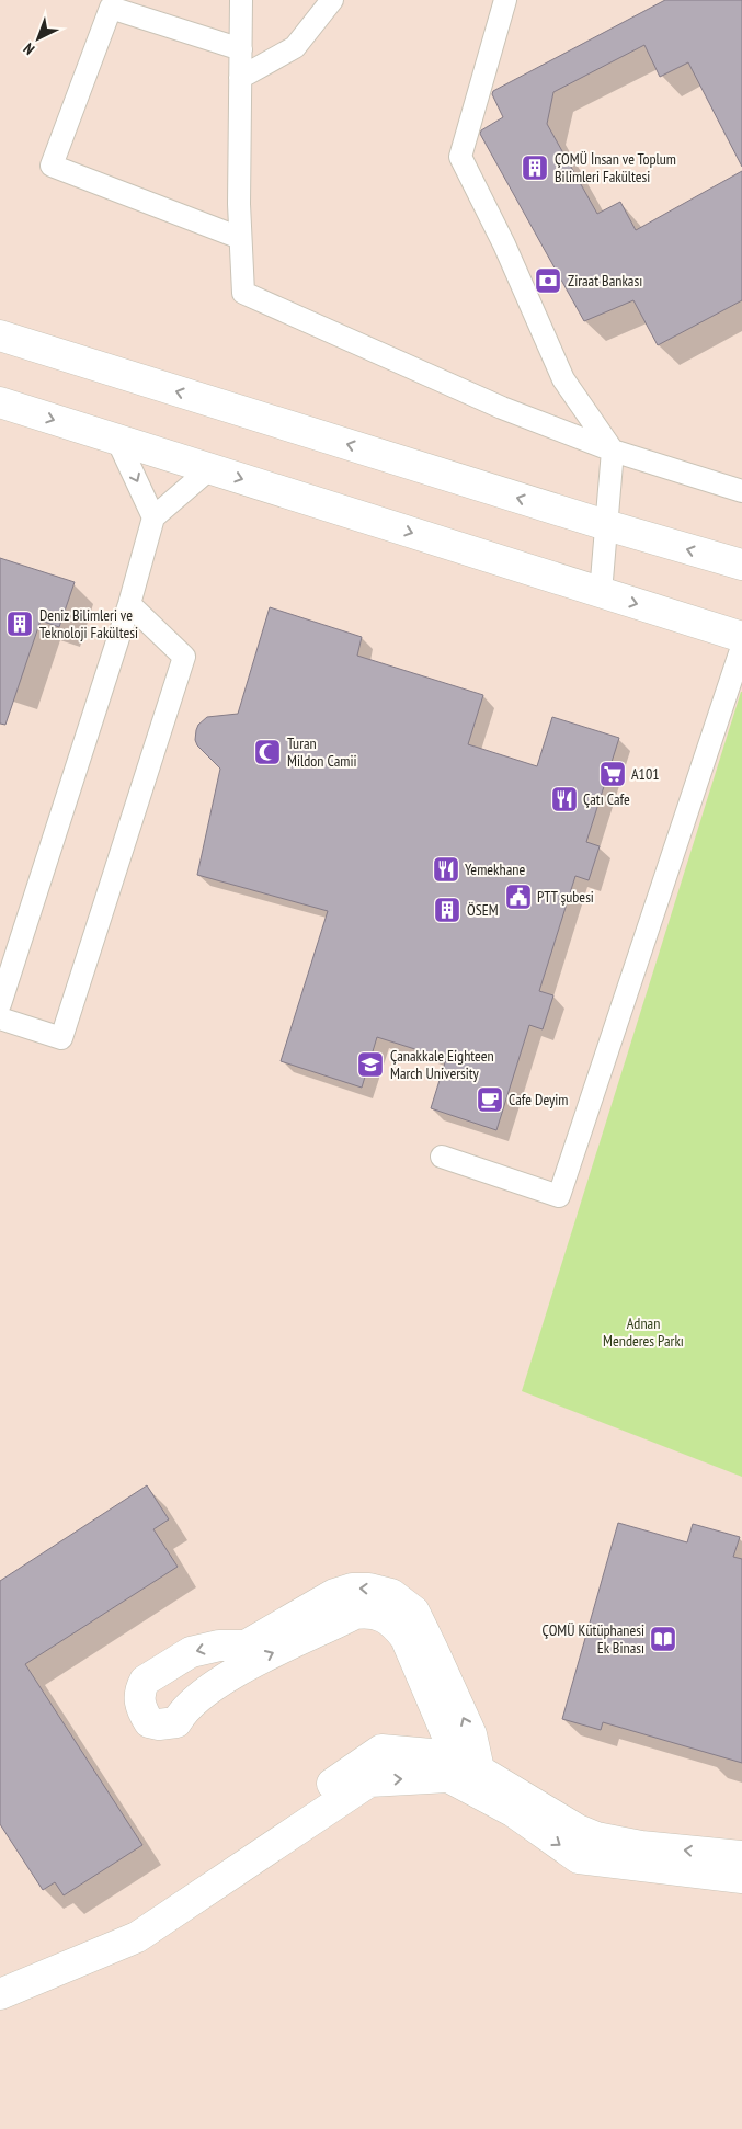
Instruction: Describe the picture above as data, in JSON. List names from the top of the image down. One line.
{"parks":["Adnan Menderes Parkı"],"places":{"building":["ÇOMÜ İnsan ve Toplum Bilimleri Fakültesi","Deniz Bilimleri ve Teknoloji Fakültesi","ÖSEM"],"bank":["Ziraat Bankası"],"mosque":["Turan Mildon Camii"],"supermarket":["A101"],"restaurant":["Çatı Cafe","Yemekhane"],"public building":["PTT şubesi"],"school or university":["Çanakkale Eighteen March University"],"cafe":["Cafe Deyim"],"library":["ÇOMÜ Kütüphanesi Ek Binası"]},"north":"bottom left"}
